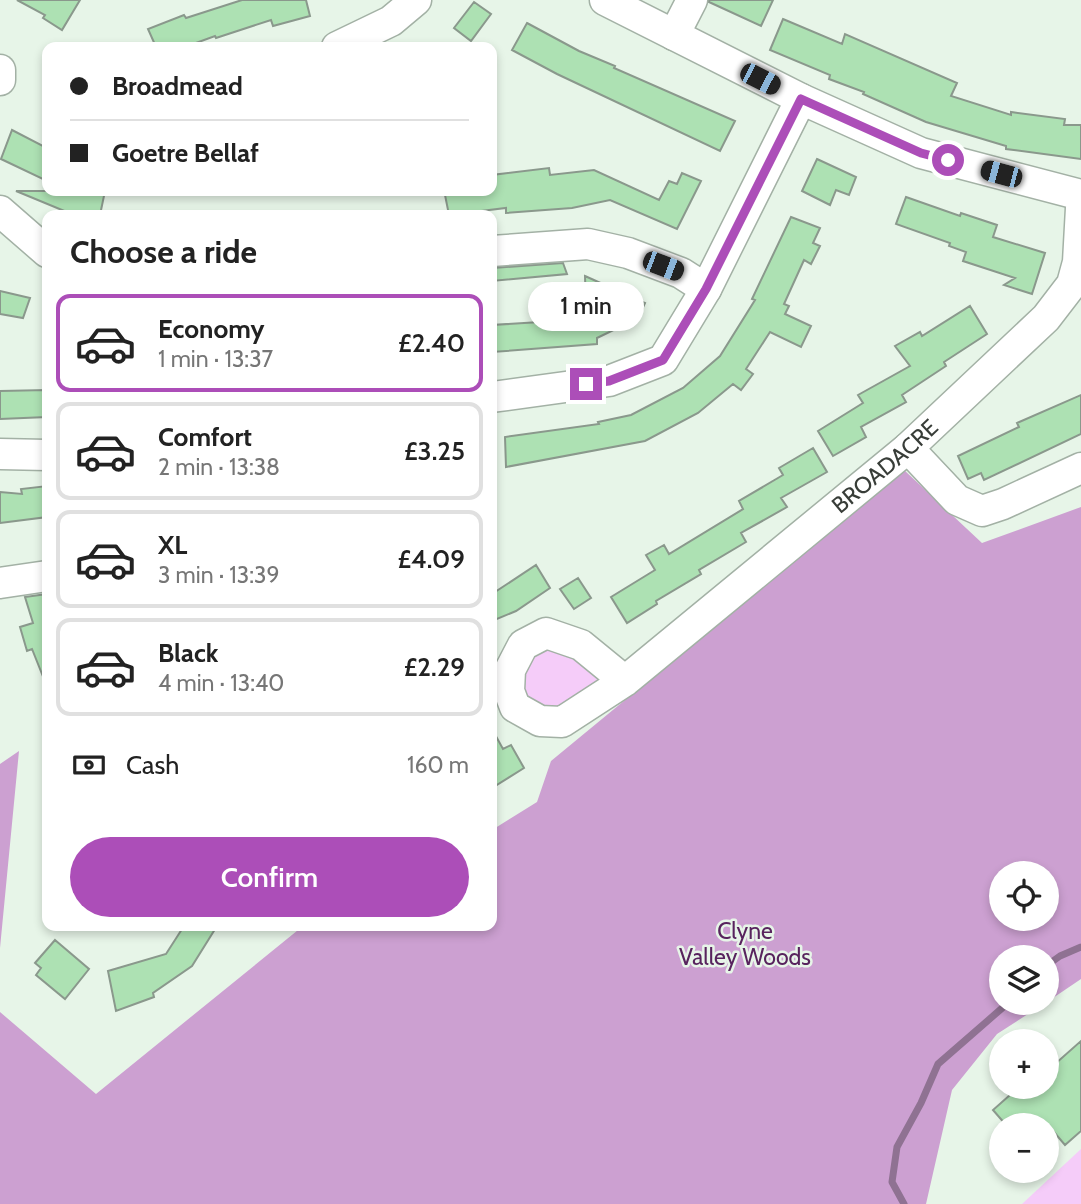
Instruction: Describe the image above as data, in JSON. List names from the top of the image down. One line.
{"streets":{"street":["BROADACRE"]},"parks":["Clyne Valley Woods"],"page":{"banner":["Broadmead","Goetre Bellaf"],"heading":"Choose a ride","bubble":"1 min","list":[{"name":"Economy","note":"1 min · 13:37","value":"£2.40"},{"name":"Comfort","note":"2 min · 13:38","value":"£3.25"},{"name":"XL","note":"3 min · 13:39","value":"£4.09"},{"name":"Black","note":"4 min · 13:40","value":"£2.29"}],"pay":["Cash","160 m"],"buttons":"Confirm","map_buttons":["+","−"]}}
